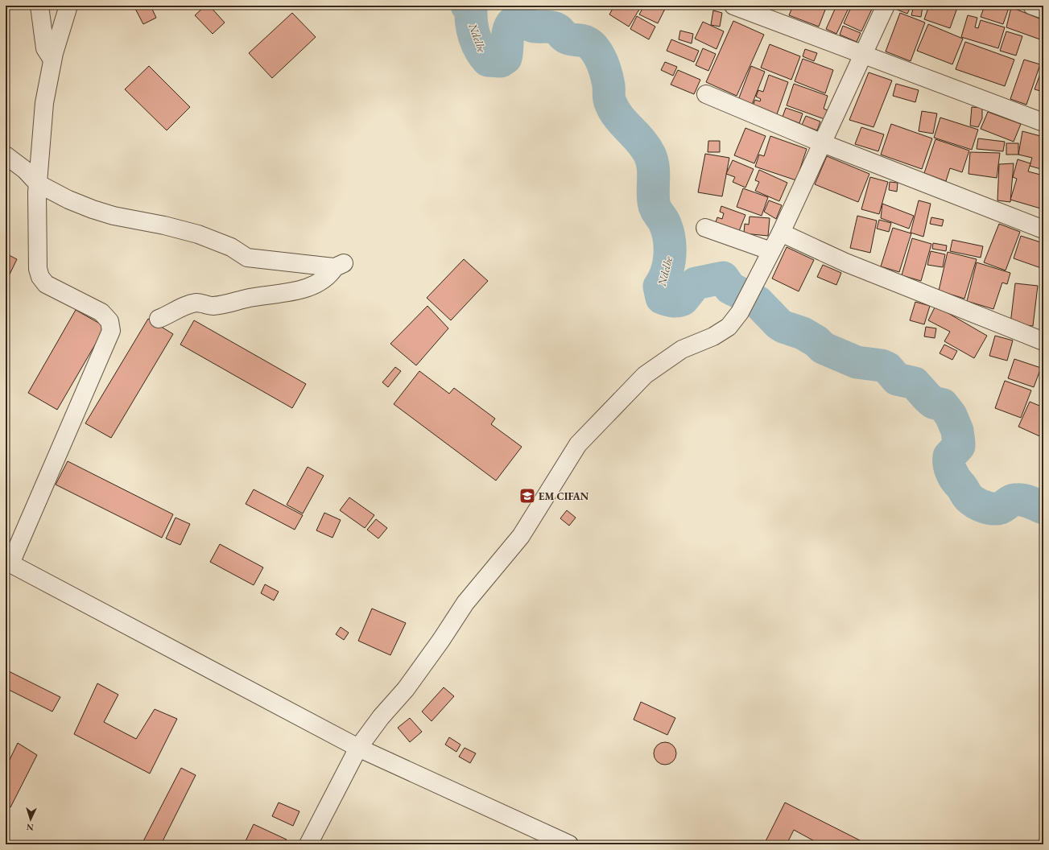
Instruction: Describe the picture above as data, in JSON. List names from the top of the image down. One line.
{"water":["Ndelbe"],"places":{"school or university":["EM CIFAN"]},"north":"bottom"}
